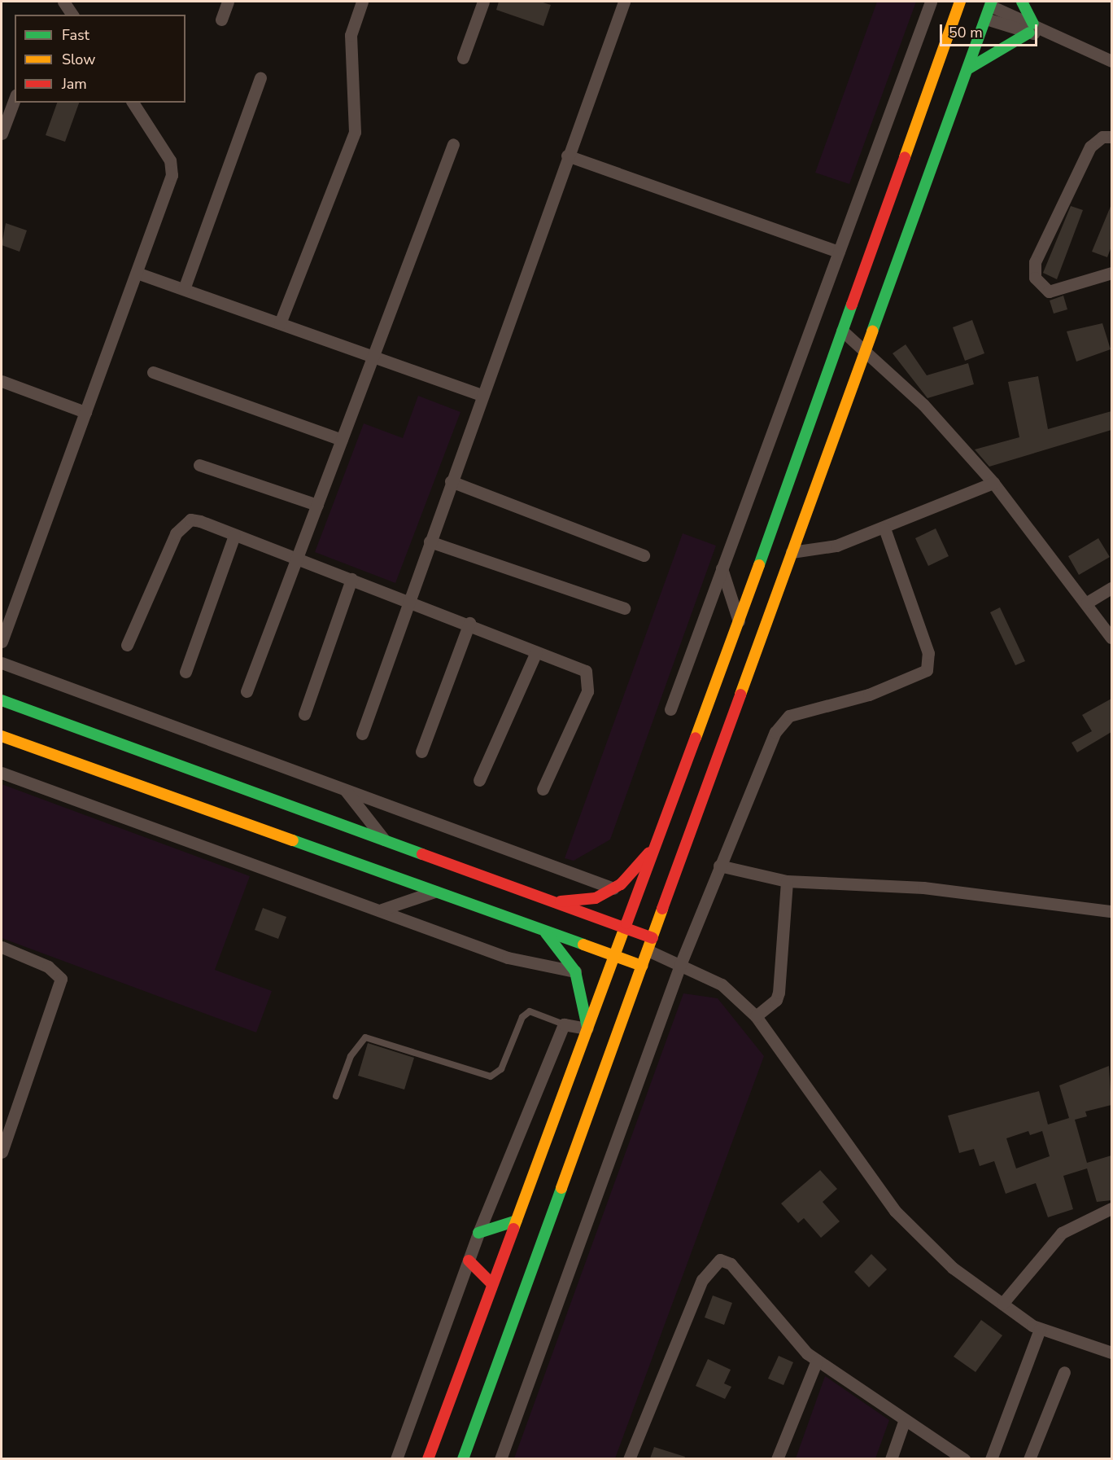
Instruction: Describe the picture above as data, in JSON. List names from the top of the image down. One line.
{"legend":["Fast","Slow","Jam"],"scale_bar":"50 m"}
